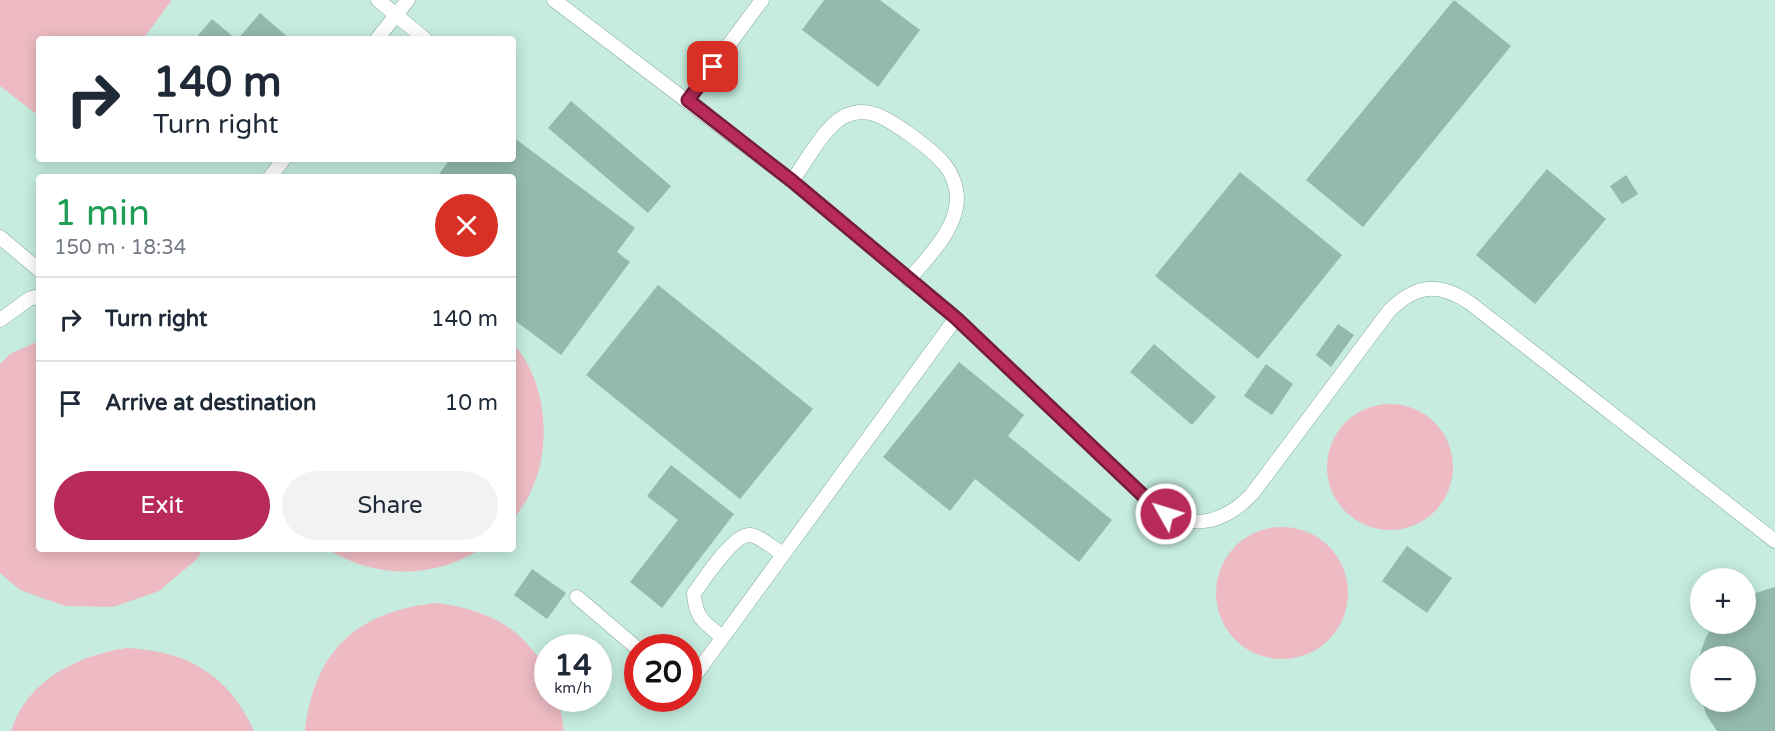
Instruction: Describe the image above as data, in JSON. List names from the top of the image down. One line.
{"page":{"turn":["140 m","Turn right"],"heading":["1 min","150 m · 18:34"],"list":[{"name":"Turn right","value":"140 m"},{"name":"Arrive at destination","value":"10 m"}],"buttons":["Exit","Share"],"map_buttons":["+","−"],"speed":"14 km/h","limit":"20"}}
